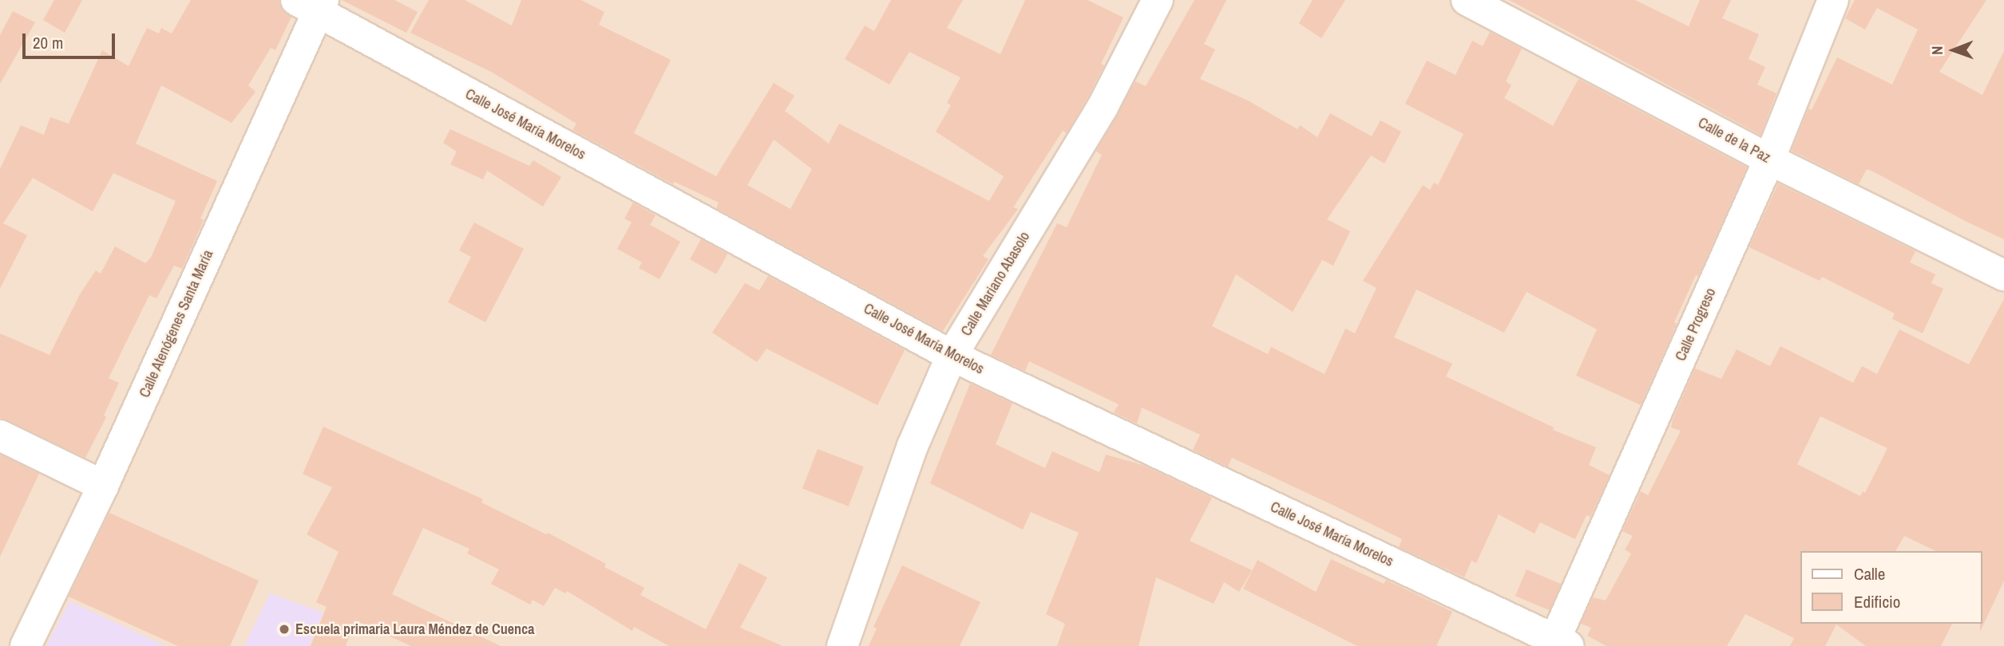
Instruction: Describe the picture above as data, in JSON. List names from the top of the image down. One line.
{"streets":{"street":["Calle José María Morelos","Calle de la Paz","Calle Mariano Abasolo","Calle Atenógenes Santa María","Calle Progreso"]},"crossings":[["Calle José María Morelos","Calle Mariano Abasolo"],["Calle José María Morelos","Calle Atenógenes Santa María"],["Calle José María Morelos","Calle Progreso"],["Calle de la Paz","Calle Progreso"]],"places":["Escuela primaria Laura Méndez de Cuenca"],"legend":["Calle","Edificio"],"scale_bar":"20 m","north":"left"}
